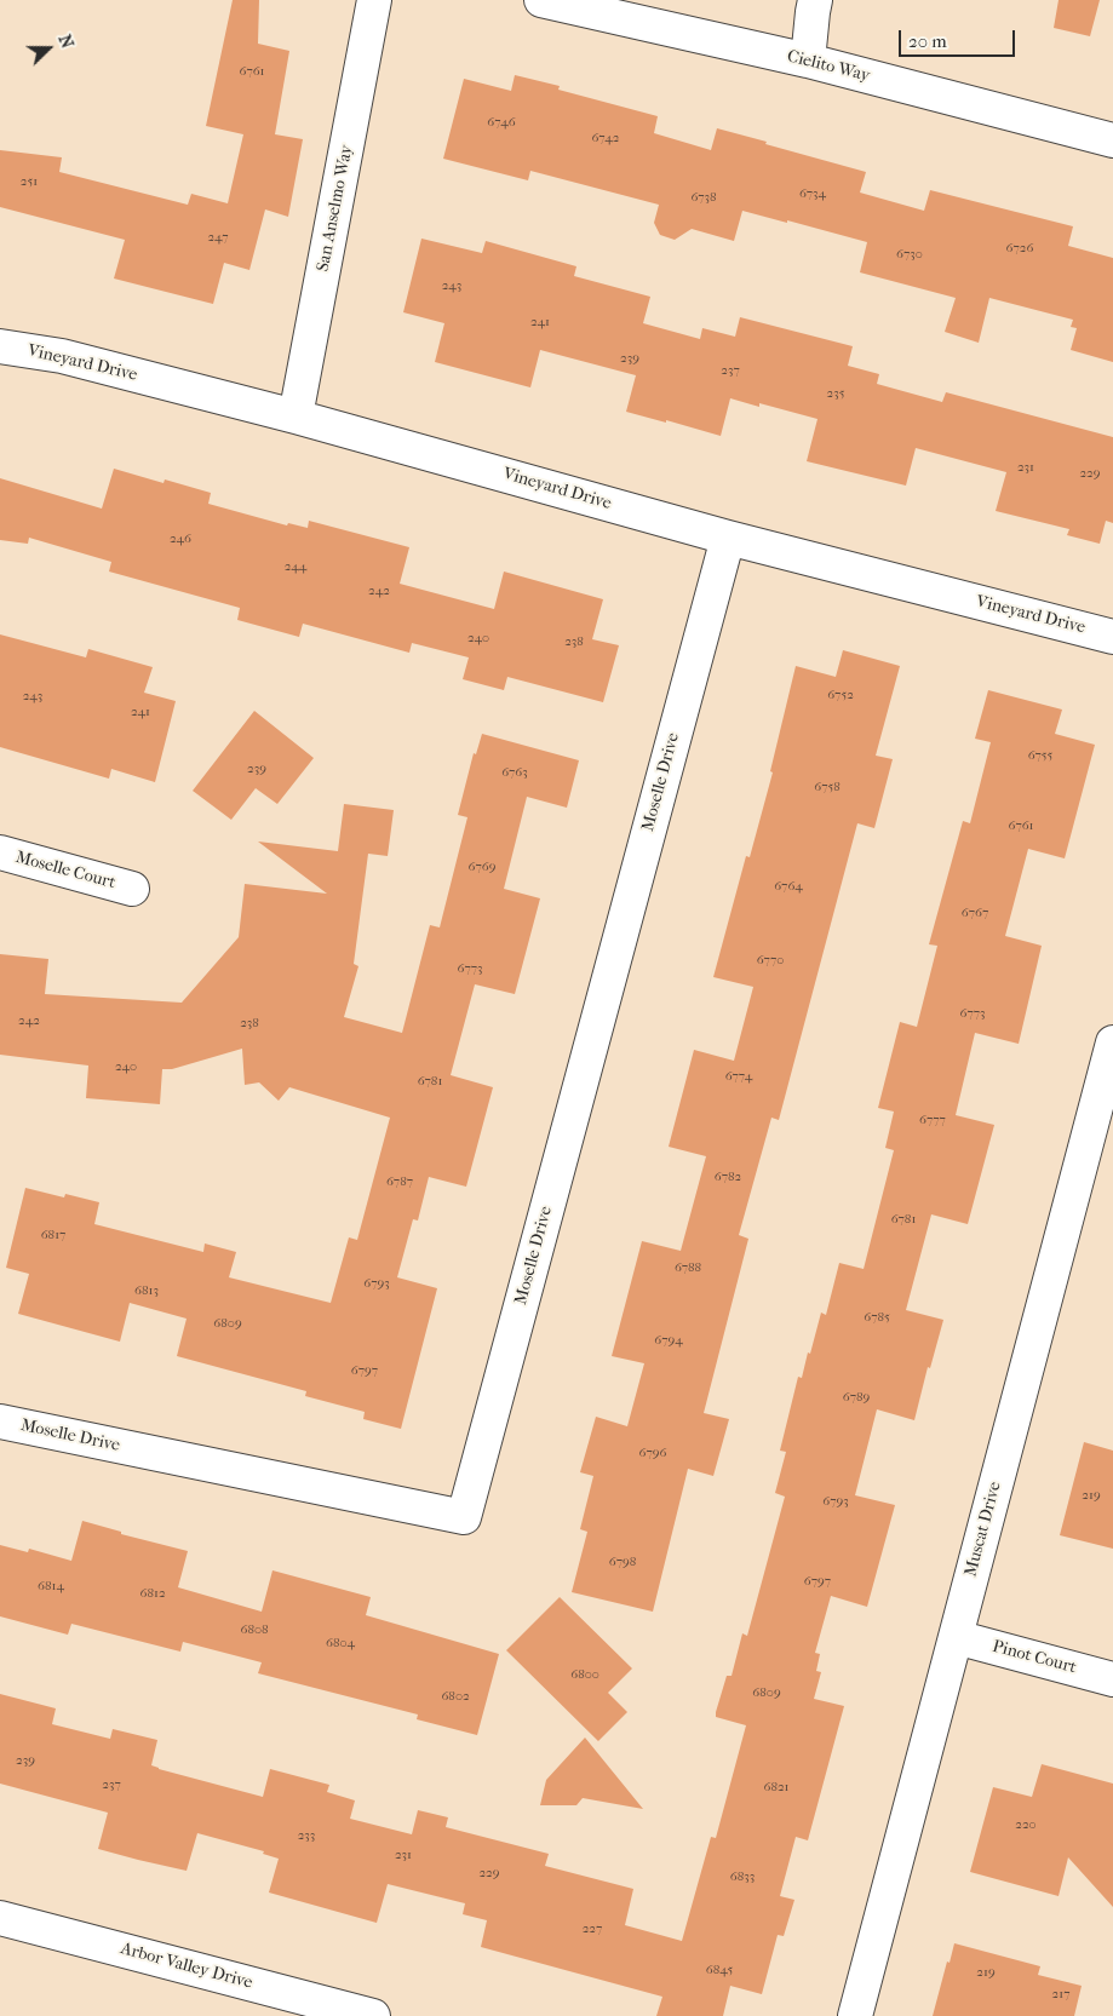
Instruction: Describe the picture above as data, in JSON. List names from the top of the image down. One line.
{"streets":{"street":["Cielito Way","San Anselmo Way","Vineyard Drive","Moselle Drive","Moselle Court","Muscat Drive","Pinot Court","Arbor Valley Drive"]},"crossings":[["San Anselmo Way","Vineyard Drive"],["Vineyard Drive","Moselle Drive"],["Muscat Drive","Pinot Court"]],"house_numbers":["6761","6746","6742","251","6734","6738","247","6726","6730","243","241","239","237","235","231","229","246","244","242","240","238","6752","243","241","6755","239","6763","6758","6761","6769","6764","6767","6770","6773","6773","242","238","240","6774","6781","6777","6782","6787","6781","6817","6788","6793","6813","6785","6809","6794","6797","6789","6796","219","6793","6798","6797","6814","6812","6808","6804","6800","6809","6802","239","237","6821","220","233","231","229","6833","227","6845","219","217"],"scale_bar":"20 m","north":"right"}
